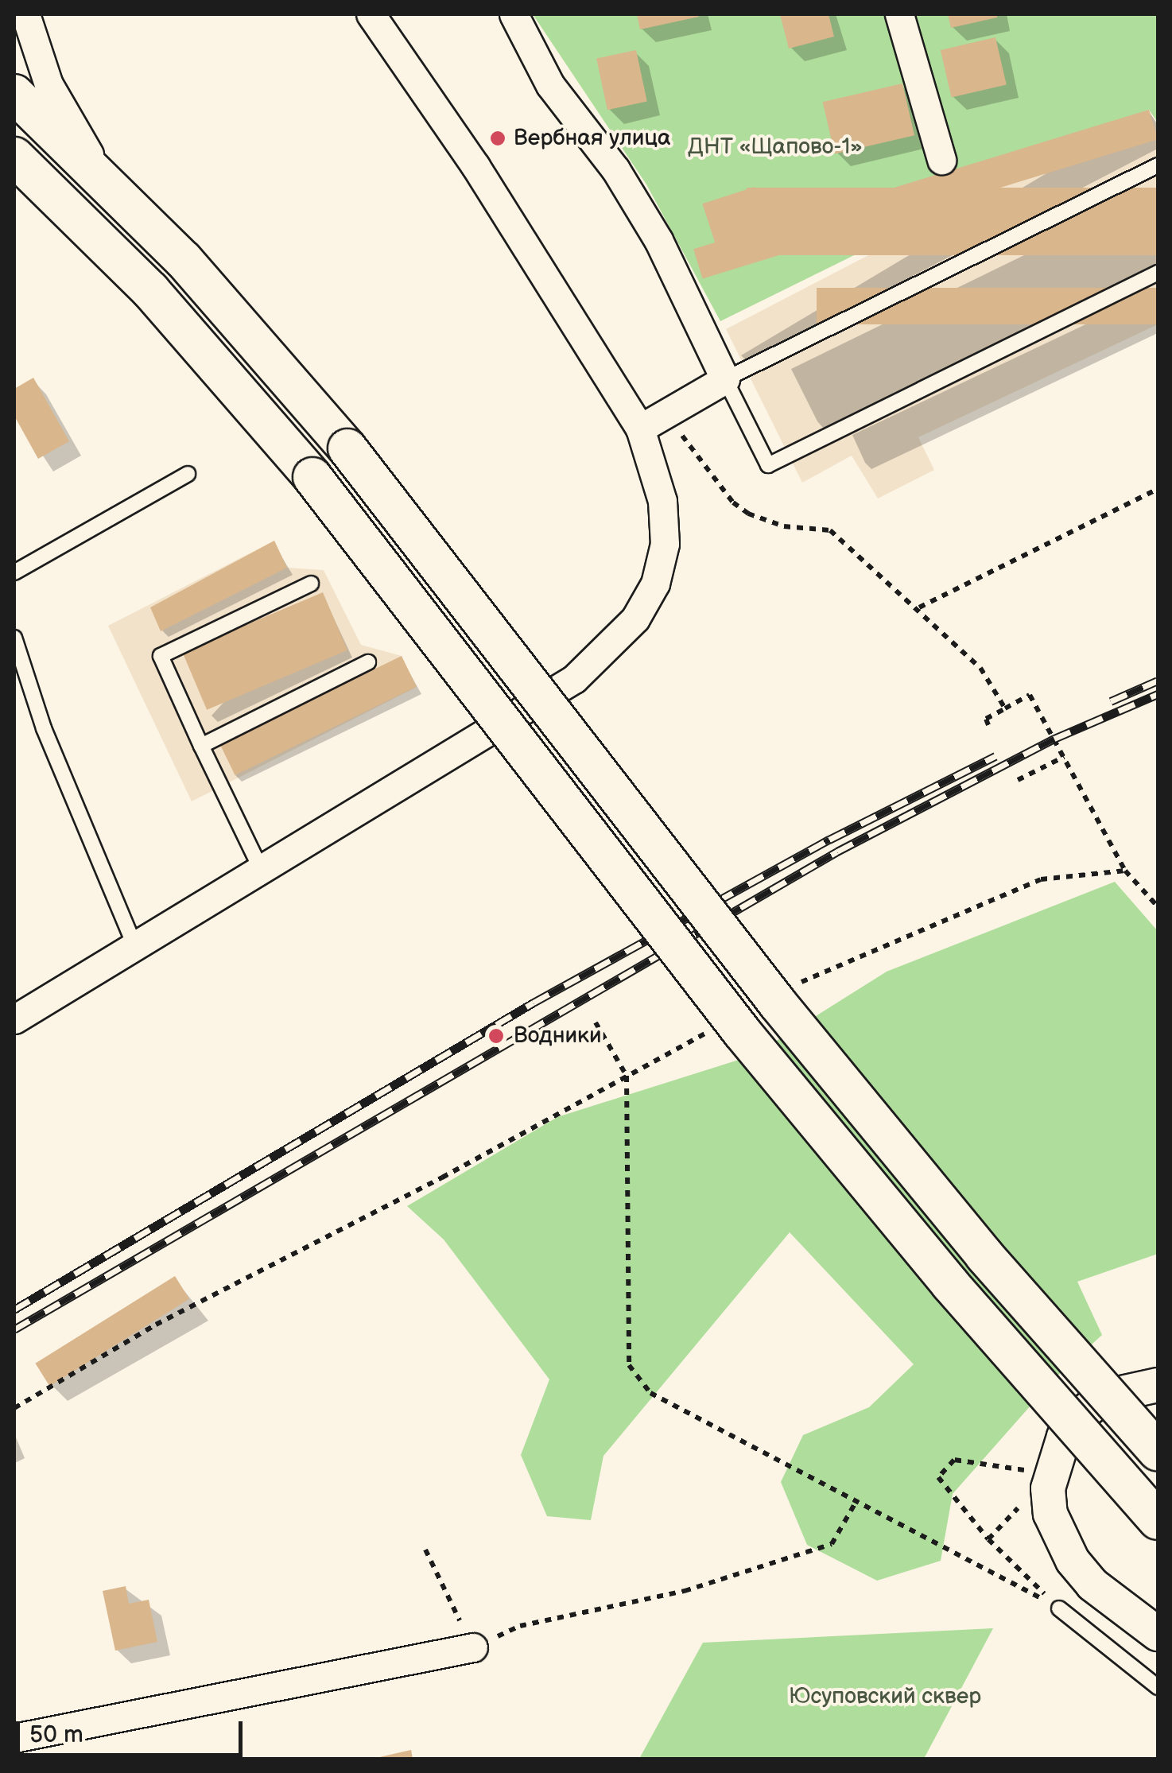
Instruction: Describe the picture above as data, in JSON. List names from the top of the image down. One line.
{"parks":["ДНТ «Щапово-1»","Юсуповский сквер"],"places":["Вербная улица","Водники"],"scale_bar":"50 m"}
